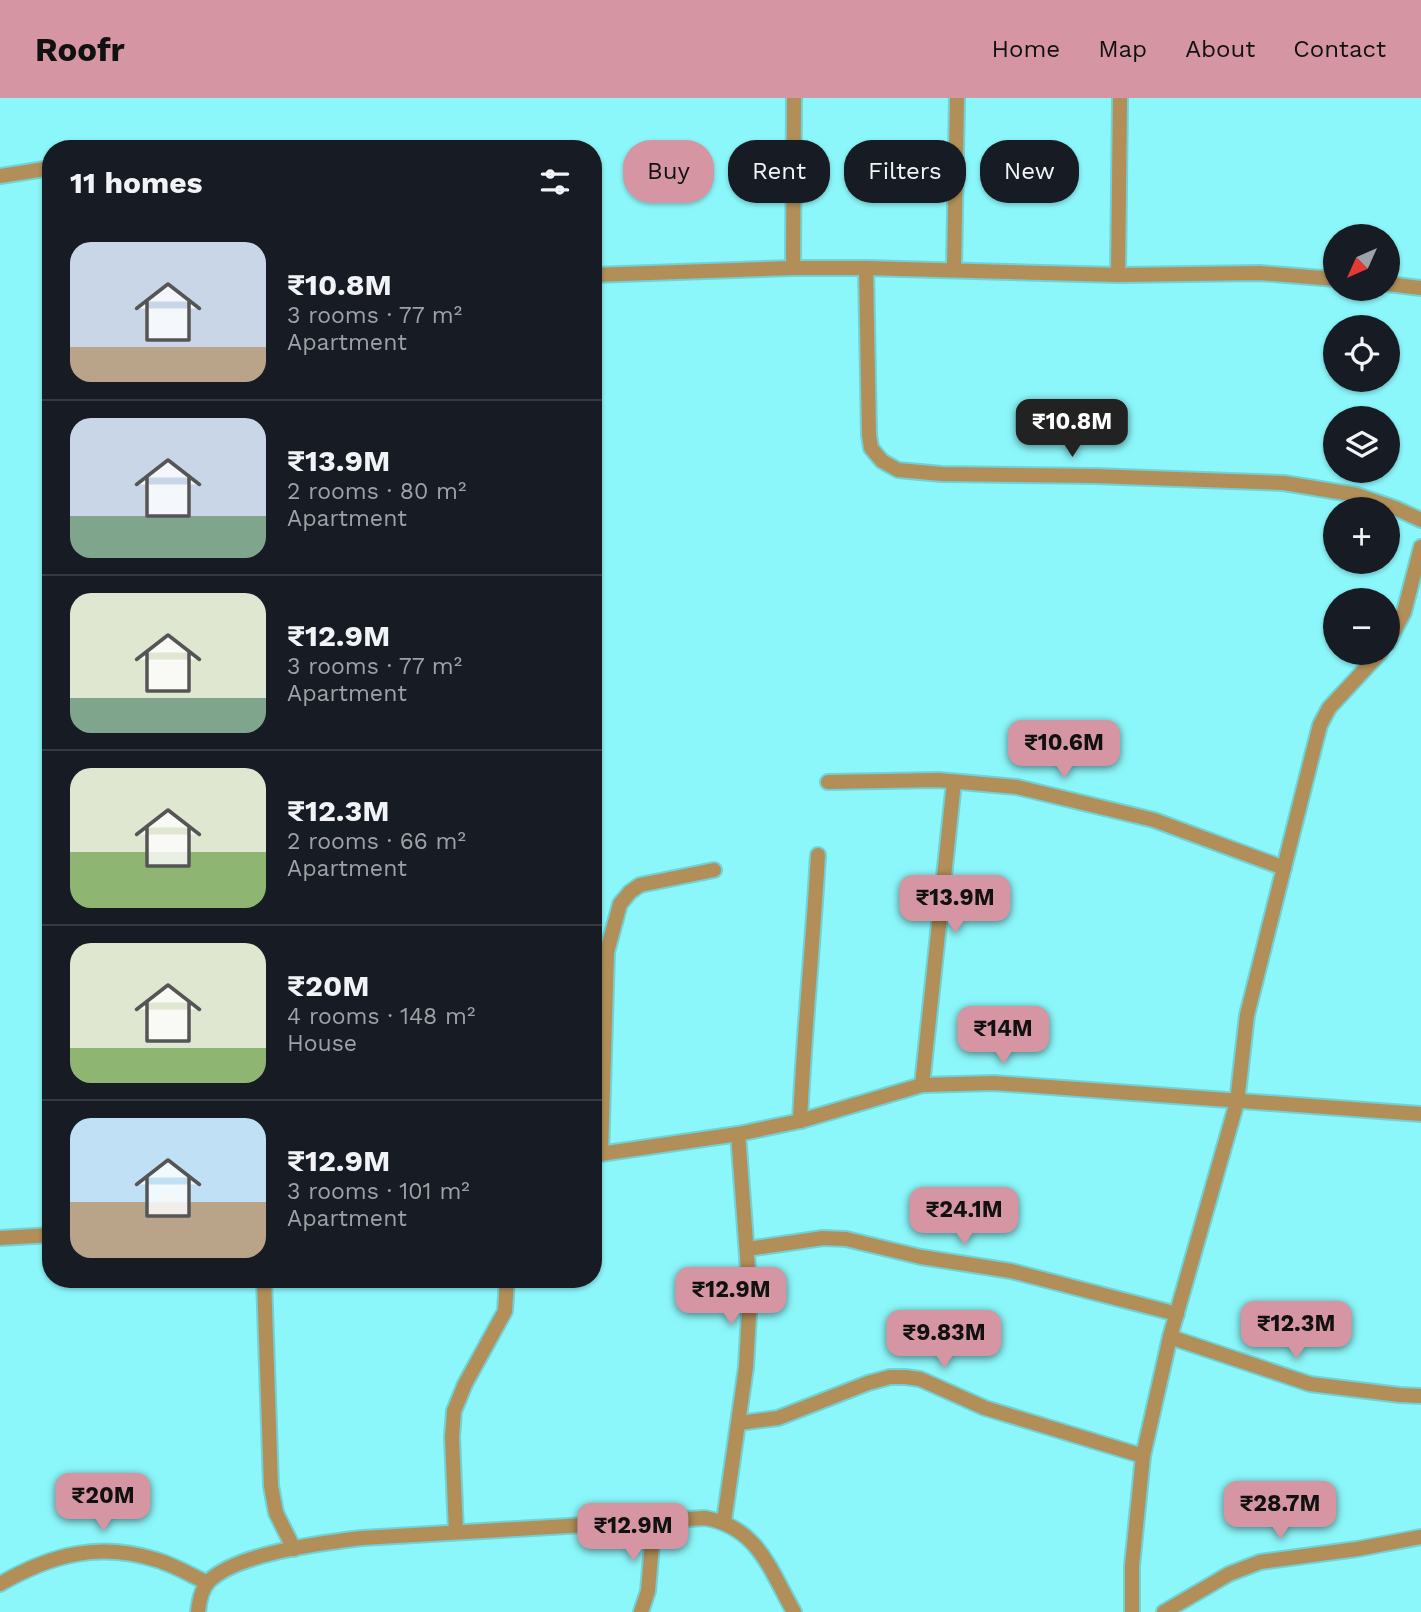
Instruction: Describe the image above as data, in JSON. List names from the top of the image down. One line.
{"north":"bottom left","page":{"header":"Roofr","nav":["Home","Map","About","Contact"],"chip":["Buy","Rent","Filters","New"],"heading":"11 homes","map_buttons":["+","−"],"list":[{"name":"₹10.8M","note":"3 rooms · 77 m² · Apartment"},{"name":"₹13.9M","note":"2 rooms · 80 m² · Apartment"},{"name":"₹12.9M","note":"3 rooms · 77 m² · Apartment"},{"name":"₹12.3M","note":"2 rooms · 66 m² · Apartment"},{"name":"₹20M","note":"4 rooms · 148 m² · House"},{"name":"₹12.9M","note":"3 rooms · 101 m² · Apartment"}],"price":["₹10.8M","₹10.6M","₹13.9M","₹14M","₹24.1M","₹12.9M","₹12.3M","₹9.83M","₹20M","₹28.7M","₹12.9M"]}}
